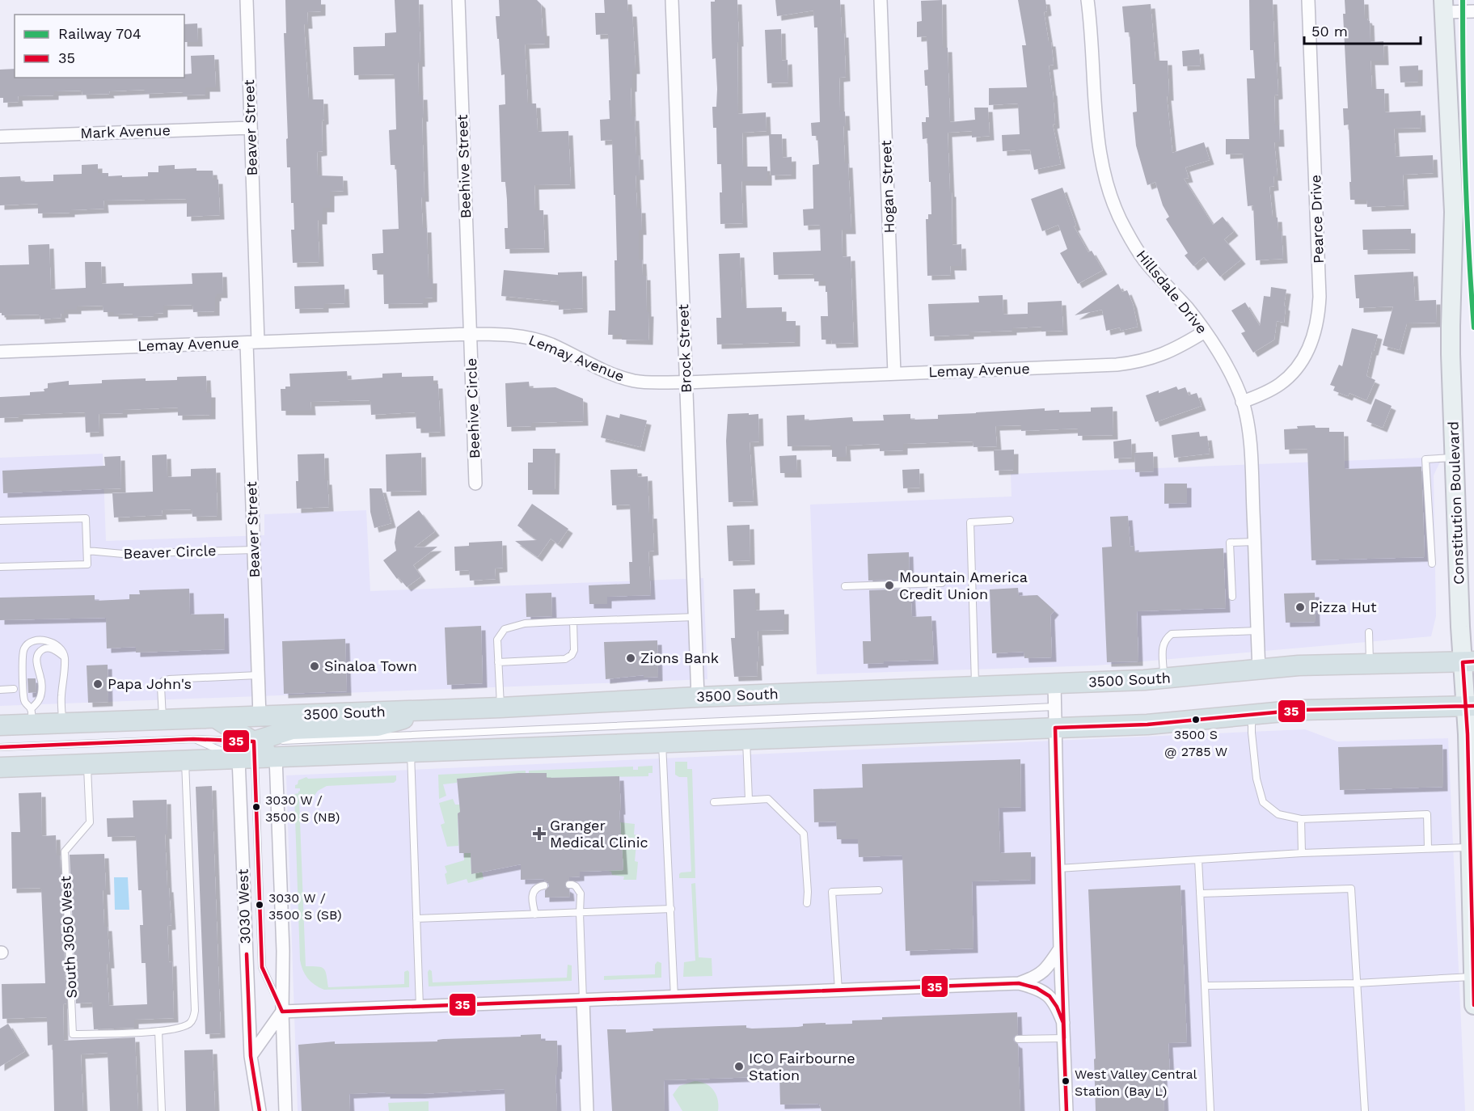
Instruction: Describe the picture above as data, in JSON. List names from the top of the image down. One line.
{"streets":{"main road":["Constitution Boulevard","3500 South"],"street":["Beaver Street","Mark Avenue","Beehive Street","Hogan Street","Pearce Drive","Hillsdale Drive","Lemay Avenue","Brock Street","Beehive Circle","3030 West"],"lane":["Beaver Circle","South 3050 West"]},"crossings":[["Beaver Street","Mark Avenue"],["Beaver Street","Lemay Avenue"],["Beaver Street","Beaver Circle"],["Beaver Street","3500 South"],["Beehive Street","Lemay Avenue"],["Beehive Street","Beehive Circle"],["Hogan Street","Lemay Avenue"],["Pearce Drive","Hillsdale Drive"],["Hillsdale Drive","Lemay Avenue"],["Hillsdale Drive","3500 South"],["Lemay Avenue","Brock Street"],["Lemay Avenue","Beehive Circle"],["Brock Street","3500 South"],["Constitution Boulevard","3500 South"]],"places":{"other":["Mountain America Credit Union","Pizza Hut","Zions Bank","Sinaloa Town","Papa John's","3500 S @ 2785 W","3030 W / 3500 S (NB)","3030 W / 3500 S (SB)","ICO Fairbourne Station","West Valley Central Station (Bay L)"],"health":["Granger Medical Clinic"]},"lines":["rail line 704","transit line 35"],"legend":["Railway 704","35"],"scale_bar":"50 m"}
